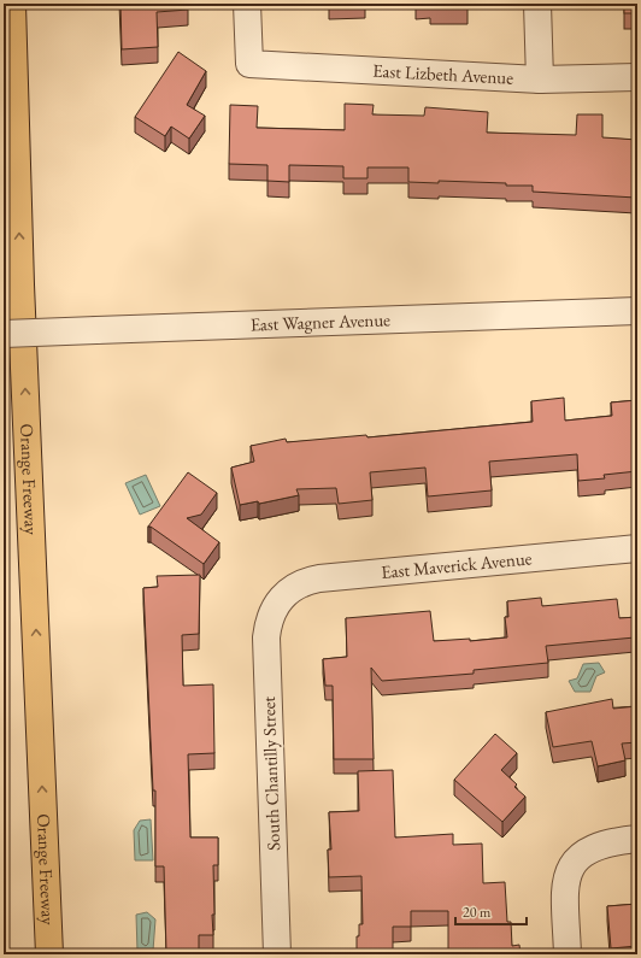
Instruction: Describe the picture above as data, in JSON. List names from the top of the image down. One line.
{"streets":{"highway":["Orange Freeway"],"street":["East Lizbeth Avenue","East Wagner Avenue","East Maverick Avenue","South Chantilly Street"]},"crossings":[["East Maverick Avenue","South Chantilly Street"]],"one_way":["Orange Freeway"],"scale_bar":"20 m"}
